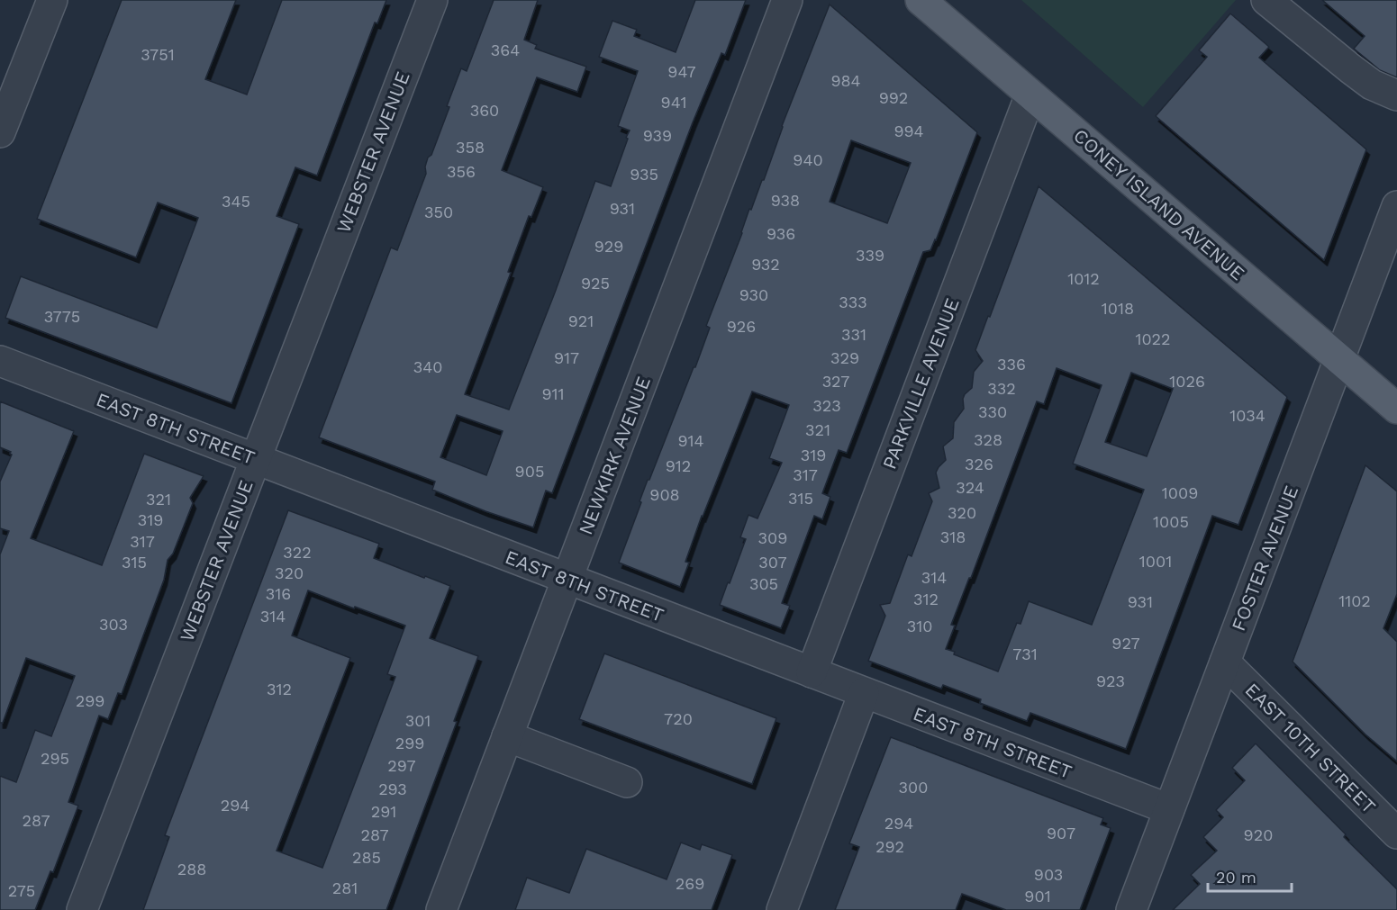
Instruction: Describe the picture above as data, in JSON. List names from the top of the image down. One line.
{"streets":{"main road":["CONEY ISLAND AVENUE"],"street":["WEBSTER AVENUE","PARKVILLE AVENUE","EAST 8TH STREET","NEWKIRK AVENUE","FOSTER AVENUE","EAST 10TH STREET"]},"crossings":[["WEBSTER AVENUE","EAST 8TH STREET"],["CONEY ISLAND AVENUE","PARKVILLE AVENUE"],["CONEY ISLAND AVENUE","FOSTER AVENUE"],["PARKVILLE AVENUE","EAST 8TH STREET"],["EAST 8TH STREET","NEWKIRK AVENUE"],["EAST 8TH STREET","FOSTER AVENUE"],["FOSTER AVENUE","EAST 10TH STREET"]],"house_numbers":["364","3751","947","984","992","941","360","994","939","358","940","356","935","938","345","931","350","936","929","339","932","1012","925","930","333","1018","3775","921","926","331","1022","917","329","336","340","327","1026","332","911","323","330","1034","321","328","914","319","326","912","905","317","324","1009","908","315","321","320","319","1005","318","309","317","322","1001","315","307","320","314","305","316","312","1102","931","314","303","310","927","731","923","312","299","720","301","299","295","297","300","293","294","291","287","294","907","287","920","292","285","288","903","269","281","275","901"],"scale_bar":"20 m"}
